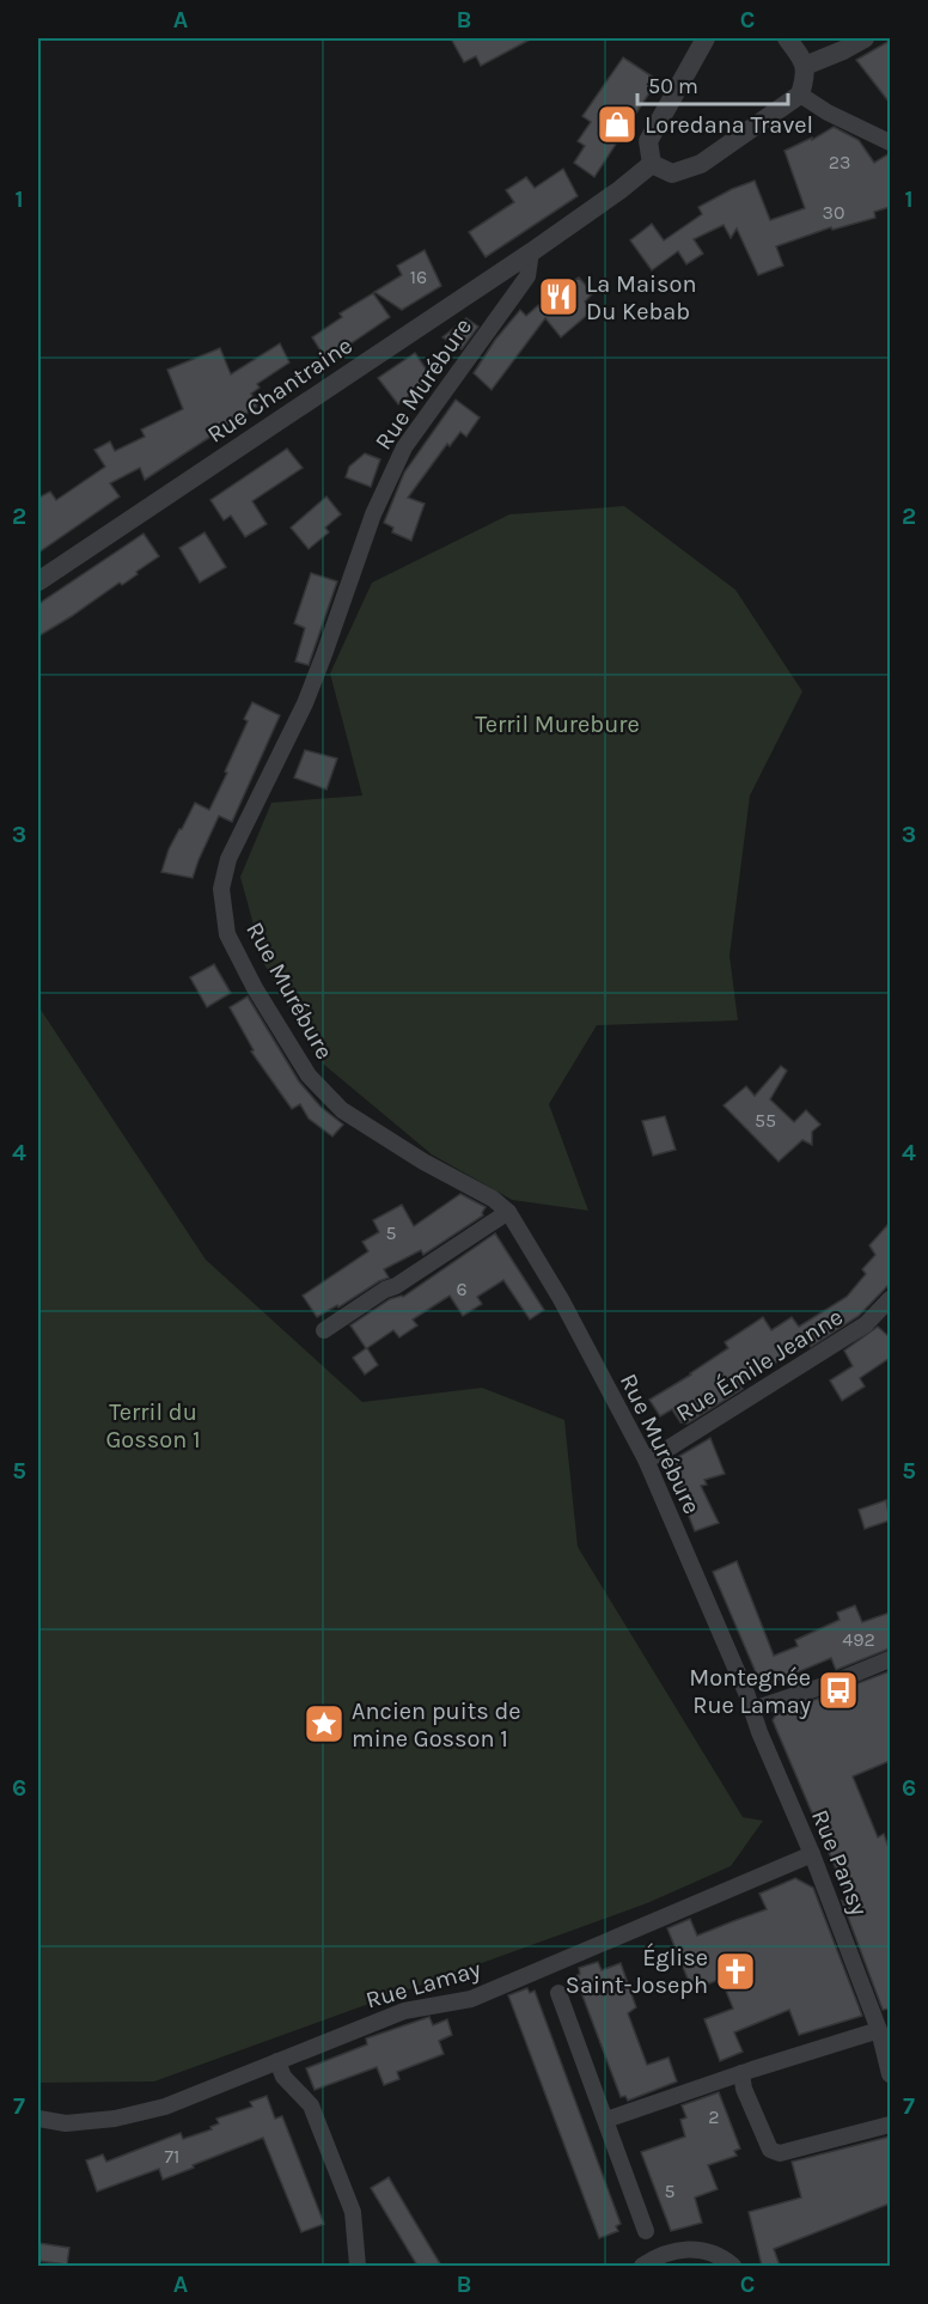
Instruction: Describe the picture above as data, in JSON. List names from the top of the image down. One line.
{"streets":{"street":["Rue Murébure","Rue Chantraine","Rue Émile Jeanne","Rue Pansy","Rue Lamay"]},"crossings":[["Rue Murébure","Rue Chantraine"],["Rue Murébure","Rue Émile Jeanne"],["Rue Murébure","Rue Pansy"],["Rue Pansy","Rue Lamay"]],"parks":["Terril Murebure","Terril du Gosson 1"],"places":{"shop":["Loredana Travel"],"restaurant":["La Maison Du Kebab"],"bus stop":["Montegnée Rue Lamay"],"place":["Ancien puits de mine Gosson 1"],"church":["Église Saint-Joseph"]},"house_numbers":["23","30","16","55","5","6","492","2","71","5"],"scale_bar":"50 m","grid":{"columns":["A","B","C"],"rows":["1","2","3","4","5","6","7"]}}
